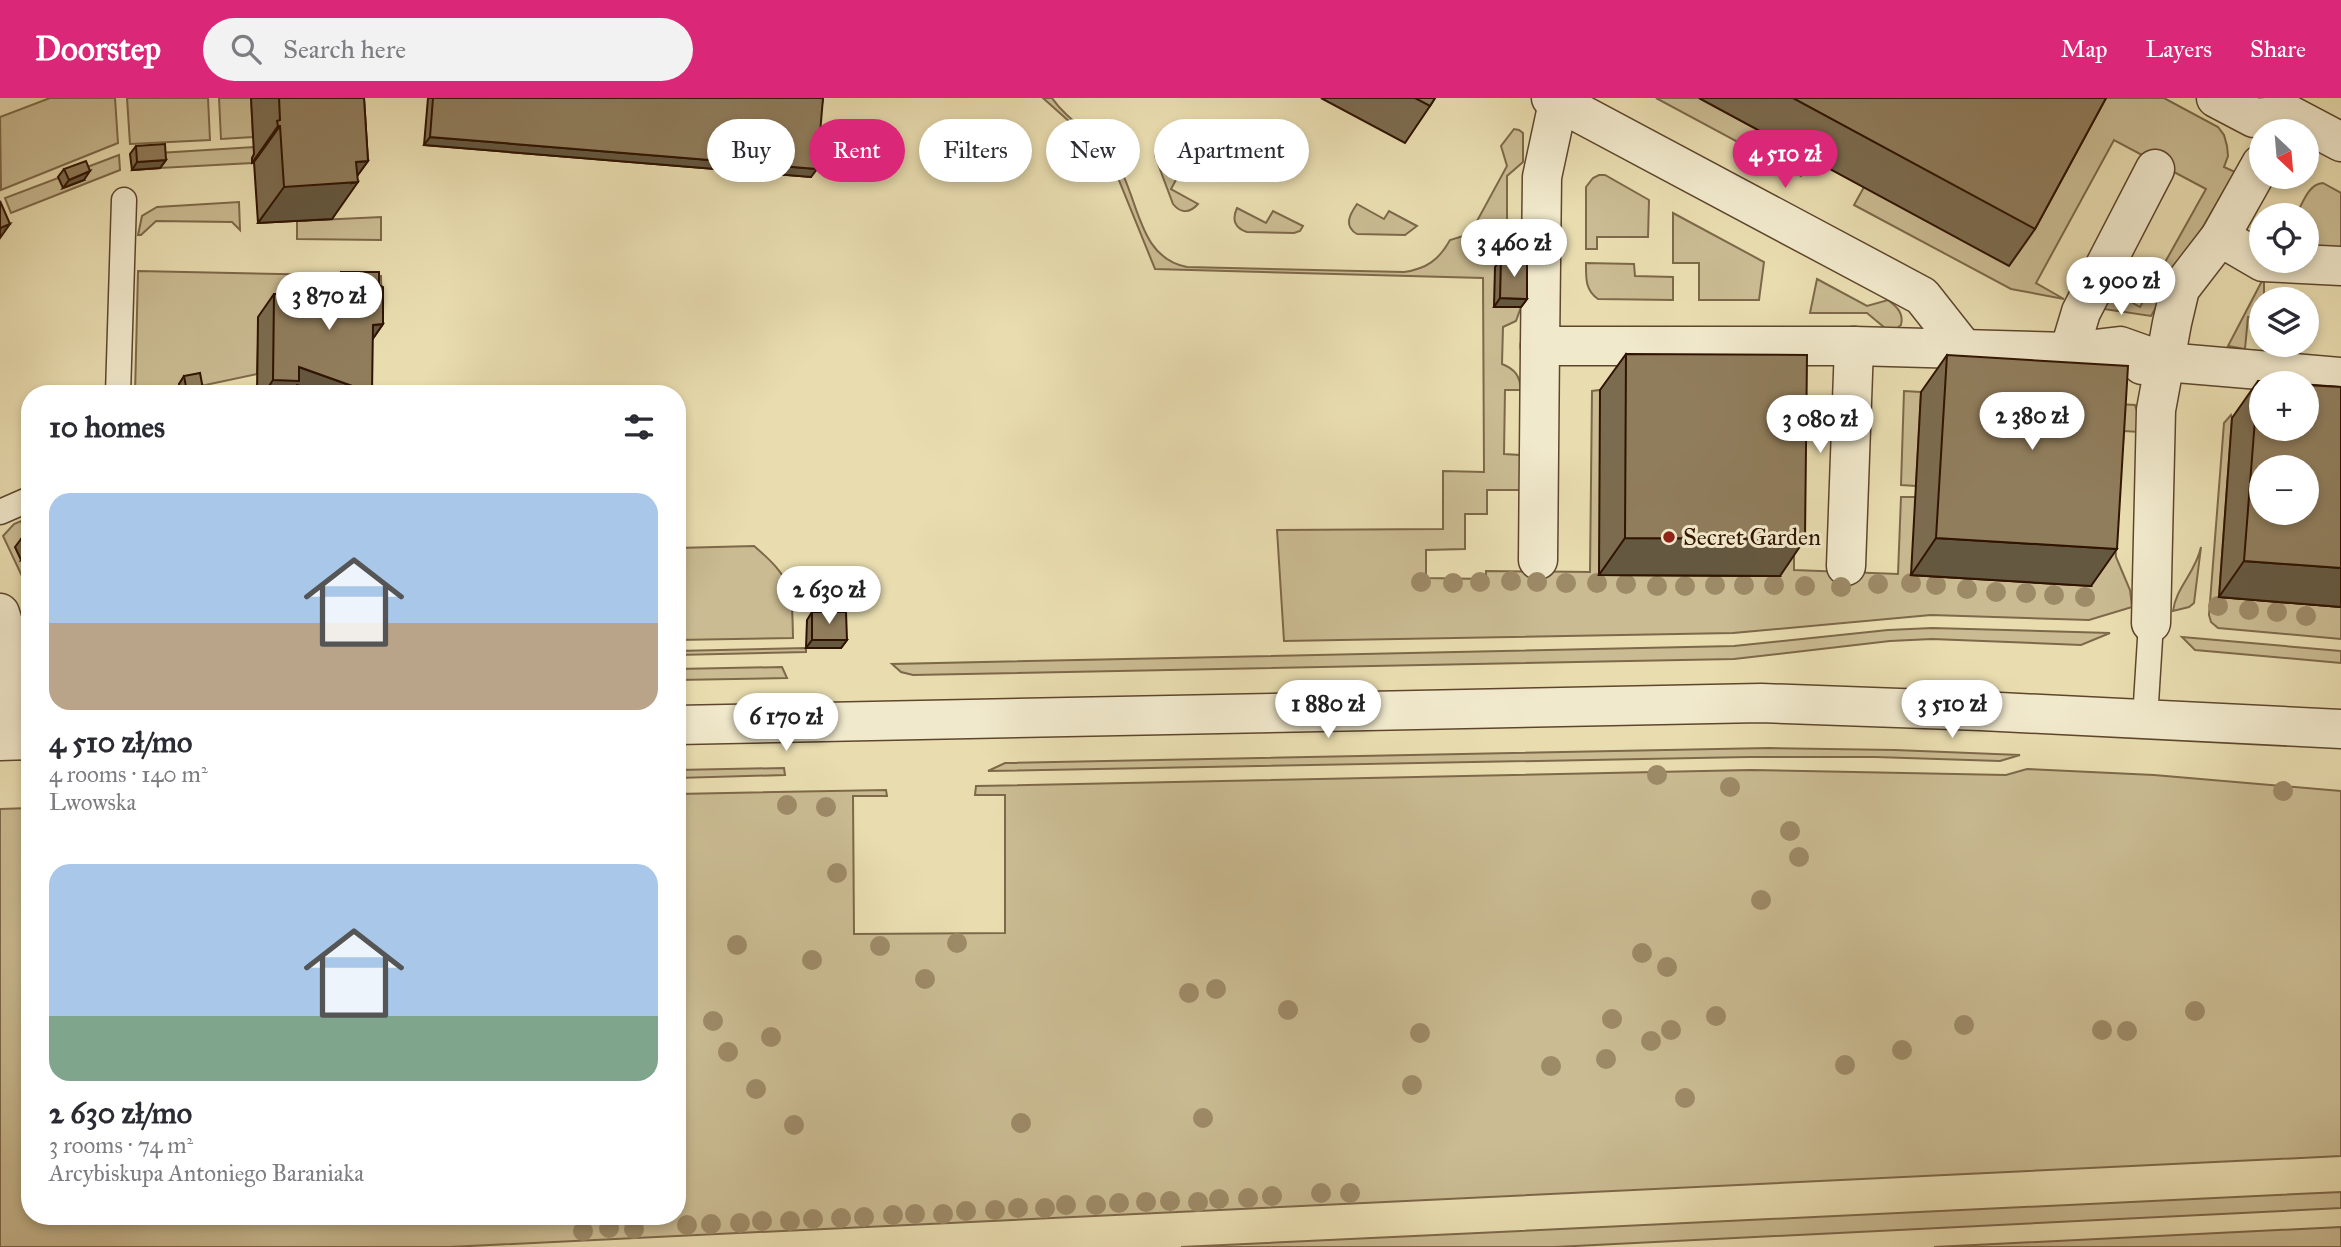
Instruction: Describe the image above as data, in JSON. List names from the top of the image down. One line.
{"places":["Secret Garden"],"north":"bottom right","page":{"header":"Doorstep","search":"Search here","nav":["Map","Layers","Share"],"map_buttons":["+","−"],"chip":["Buy","Rent","Filters","New","Apartment"],"price":["4 510 zł","3 460 zł","2 900 zł","3 870 zł","2 380 zł","3 080 zł","2 630 zł","1 880 zł","3 510 zł","6 170 zł"],"heading":"10 homes","list":[{"name":"4 510 zł/mo","note":"4 rooms · 140 m² · Lwowska"},{"name":"2 630 zł/mo","note":"3 rooms · 74 m² · Arcybiskupa Antoniego Baraniaka"}]}}
